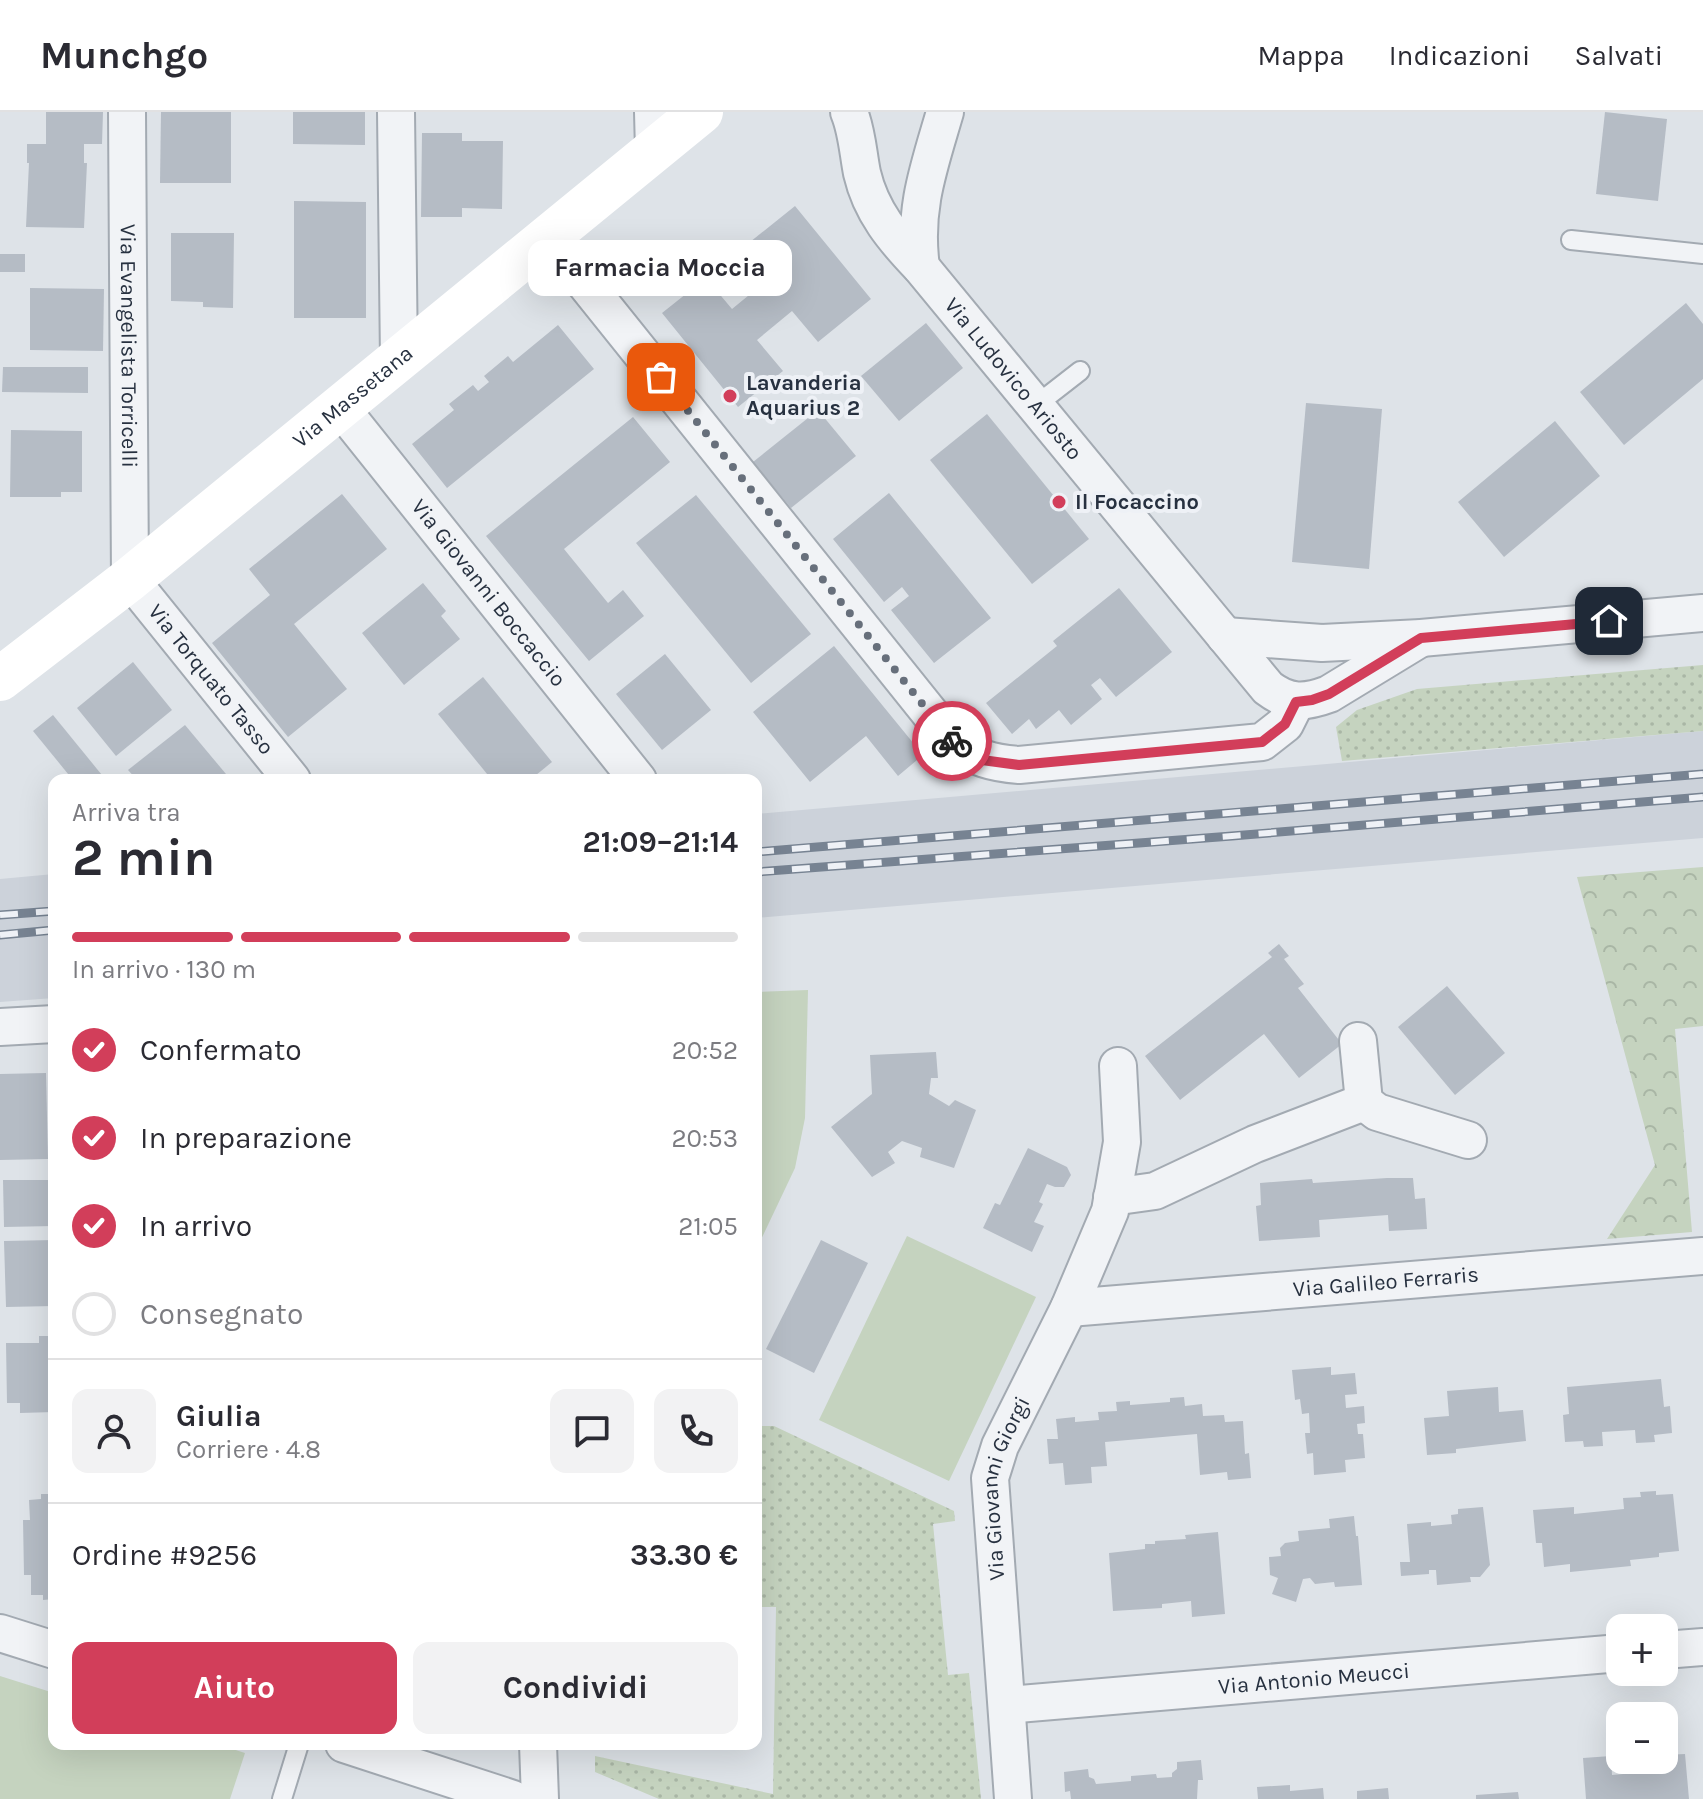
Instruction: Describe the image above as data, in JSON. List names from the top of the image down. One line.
{"streets":{"main road":["Via Massetana"],"street":["Via Evangelista Torricelli","Via Ludovico Ariosto","Via Giovanni Boccaccio","Via Torquato Tasso","Via Galileo Ferraris","Via Giovanni Giorgi","Via Antonio Meucci"]},"crossings":[["Via Evangelista Torricelli","Via Massetana"],["Via Evangelista Torricelli","Via Torquato Tasso"],["Via Massetana","Via Giovanni Boccaccio"],["Via Massetana","Via Torquato Tasso"],["Via Galileo Ferraris","Via Giovanni Giorgi"],["Via Giovanni Giorgi","Via Antonio Meucci"]],"places":["Farmacia Moccia","Lavanderia Aquarius 2","Il Focaccino"],"page":{"header":"Munchgo","nav":["Mappa","Indicazioni","Salvati"],"bubble":"Farmacia Moccia","heading":["2 min","Arriva tra","21:09–21:14"],"panel":["Giulia","Corriere · 4.8","Ordine #9256","33.30 €"],"bar":"In arrivo · 130 m","list":[["Confermato","20:52"],["In preparazione","20:53"],["In arrivo","21:05"],"Consegnato"],"map_buttons":["+","−"],"buttons":["Aiuto","Condividi"]}}
